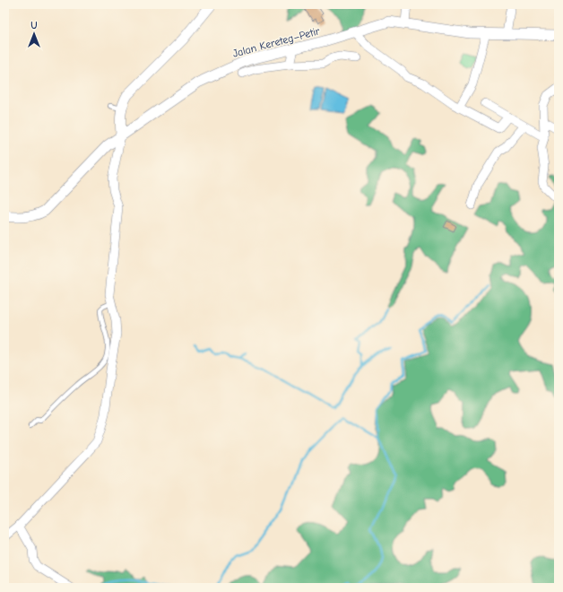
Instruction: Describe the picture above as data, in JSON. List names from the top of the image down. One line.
{"streets":{"street":["Jalan Kereteg–Petir"]},"north":"top"}
